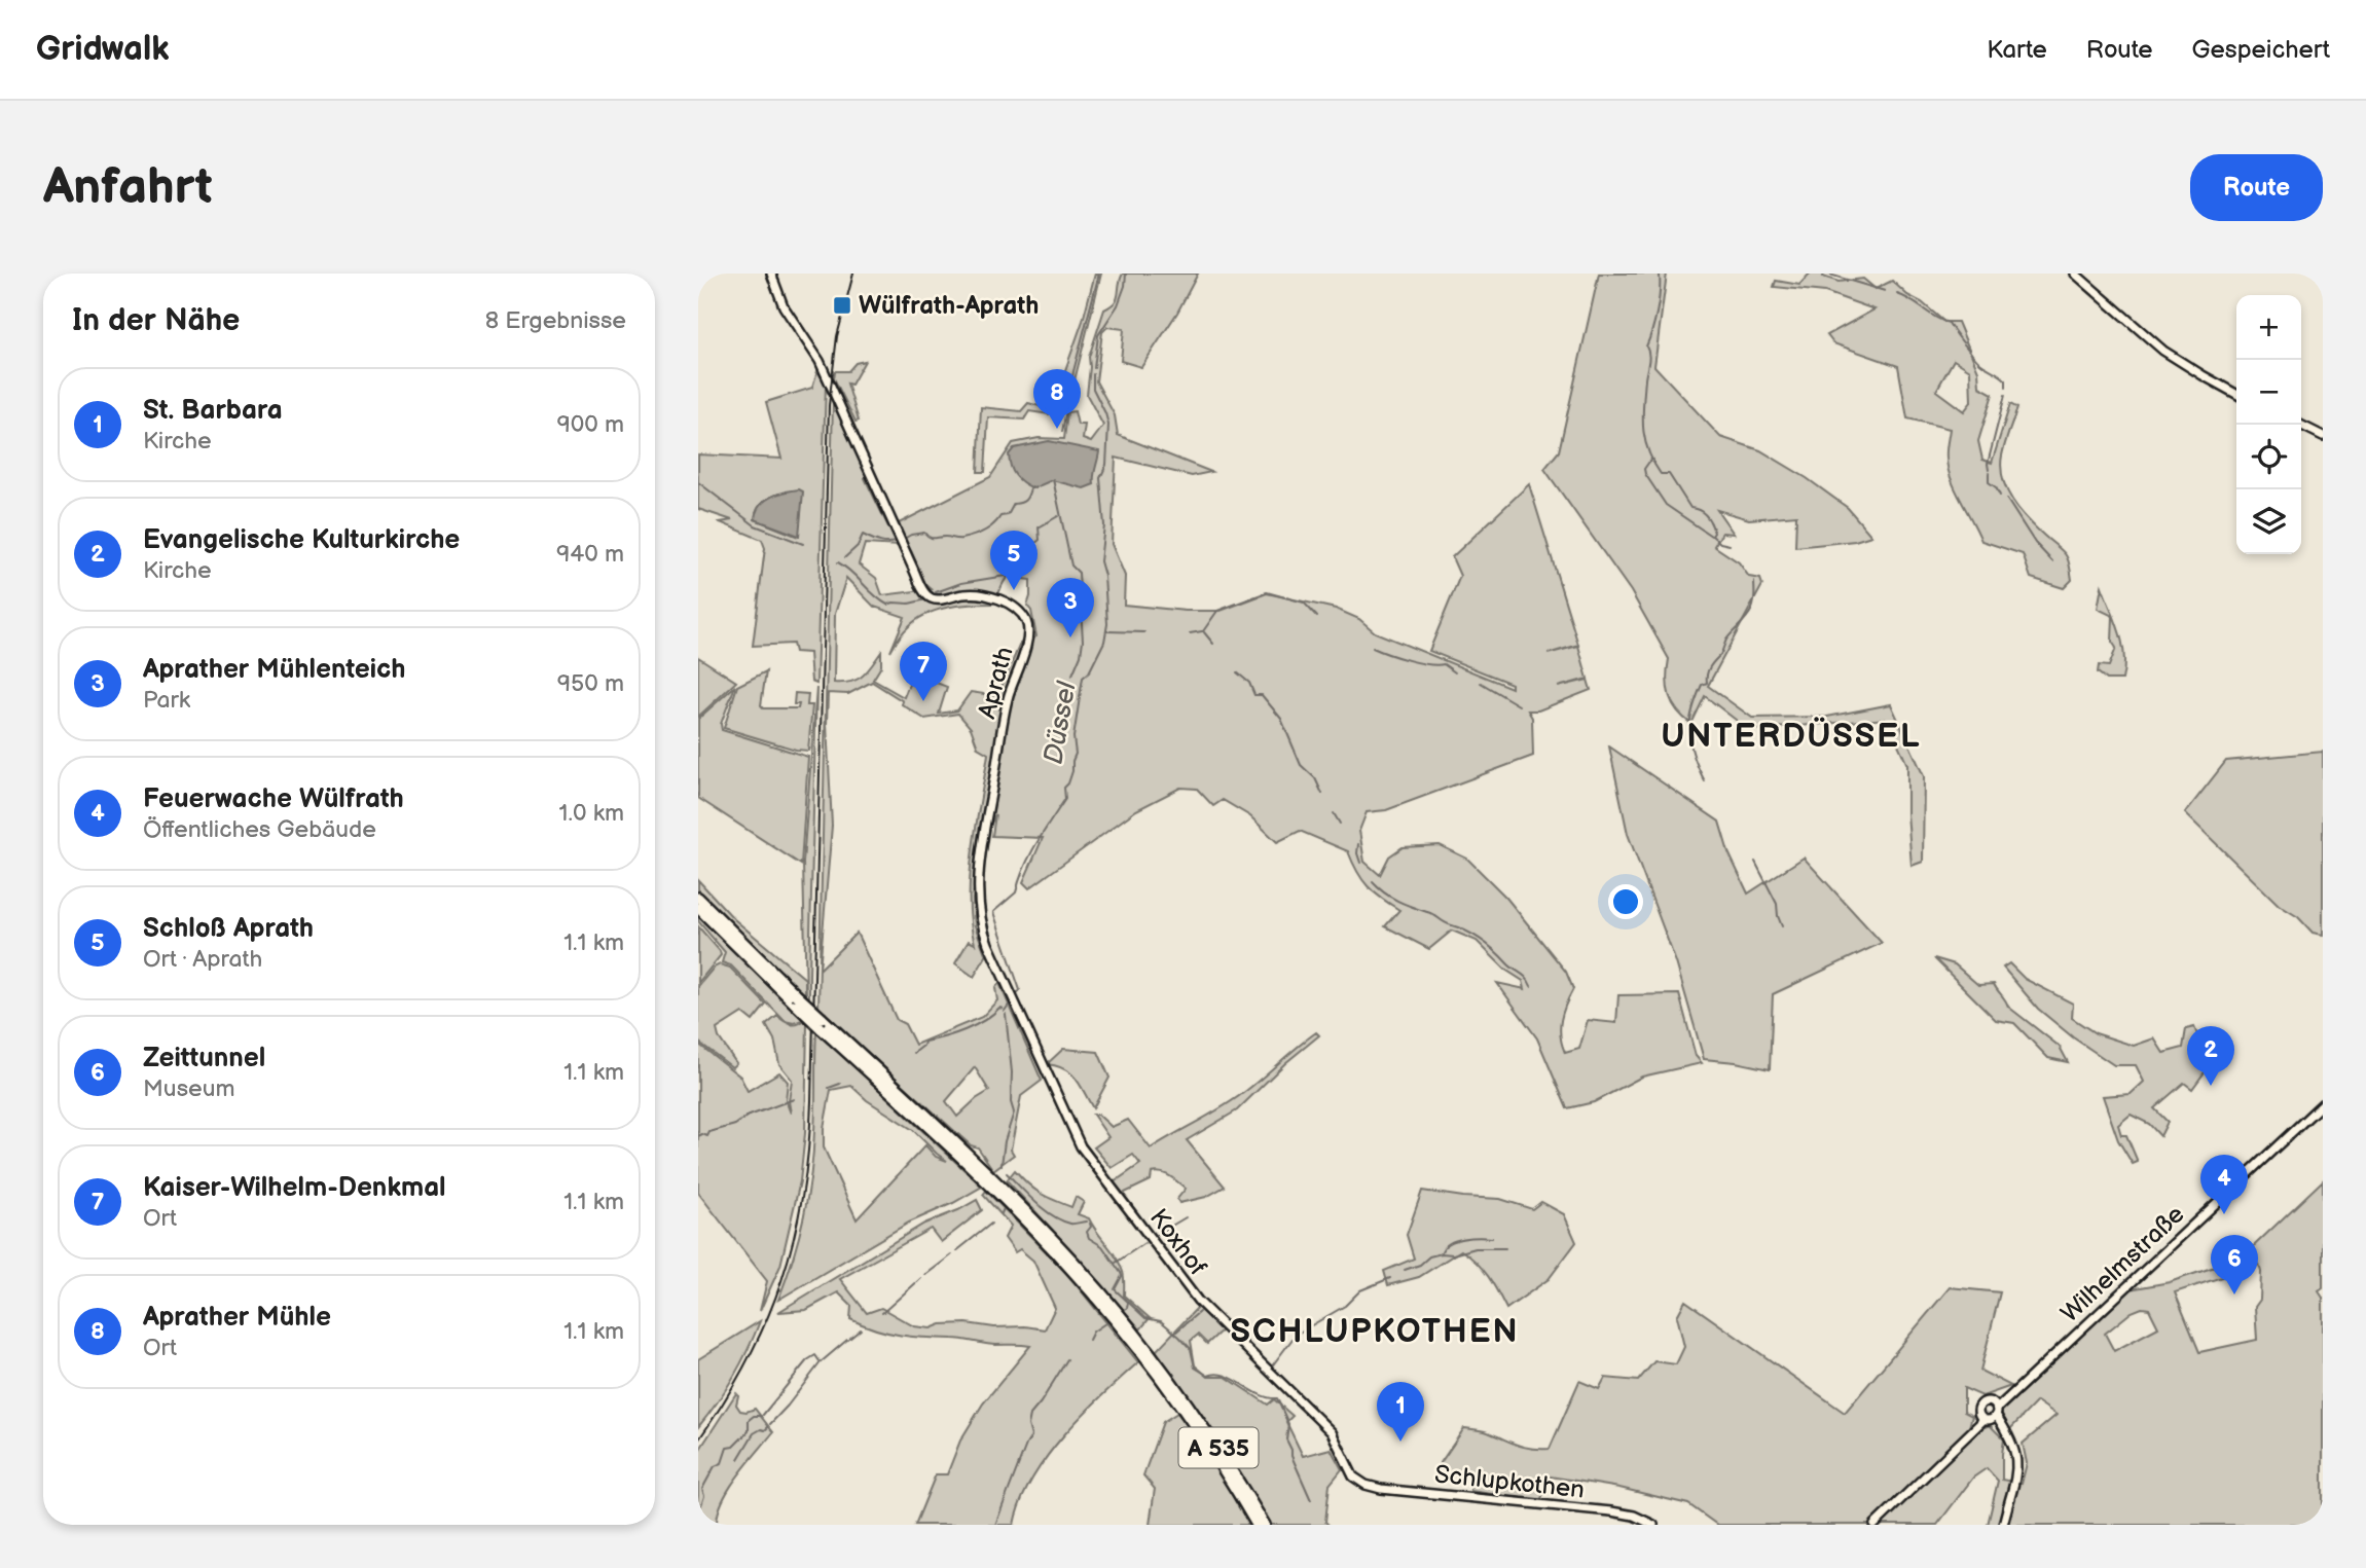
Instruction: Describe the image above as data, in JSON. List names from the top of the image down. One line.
{"streets":{"highway":["A 535"],"main road":["Aprath","Koxhof","Wilhelmstraße","Schlupkothen"]},"crossings":[["Aprath","Koxhof"],["Koxhof","Schlupkothen"]],"districts":["UNTERDÜSSEL","SCHLUPKOTHEN"],"water":["Düssel"],"places":{"transit":["Wülfrath-Aprath"]},"page":{"header":"Gridwalk","nav":["Karte","Route","Gespeichert"],"buttons":"Route","title":"Anfahrt","heading":["In der Nähe","8 Ergebnisse"],"map_buttons":["+","−"],"list":[{"mark":"1","name":"St. Barbara","note":"Kirche","value":"900 m"},{"mark":"2","name":"Evangelische Kulturkirche","note":"Kirche","value":"940 m"},{"mark":"3","name":"Aprather Mühlenteich","note":"Park","value":"950 m"},{"mark":"4","name":"Feuerwache Wülfrath","note":"Öffentliches Gebäude","value":"1.0 km"},{"mark":"5","name":"Schloß Aprath","note":"Ort · Aprath","value":"1.1 km"},{"mark":"6","name":"Zeittunnel","note":"Museum","value":"1.1 km"},{"mark":"7","name":"Kaiser-Wilhelm-Denkmal","note":"Ort","value":"1.1 km"},{"mark":"8","name":"Aprather Mühle","note":"Ort","value":"1.1 km"}],"pins":["8","5","3","7","2","4","6","1"]}}
